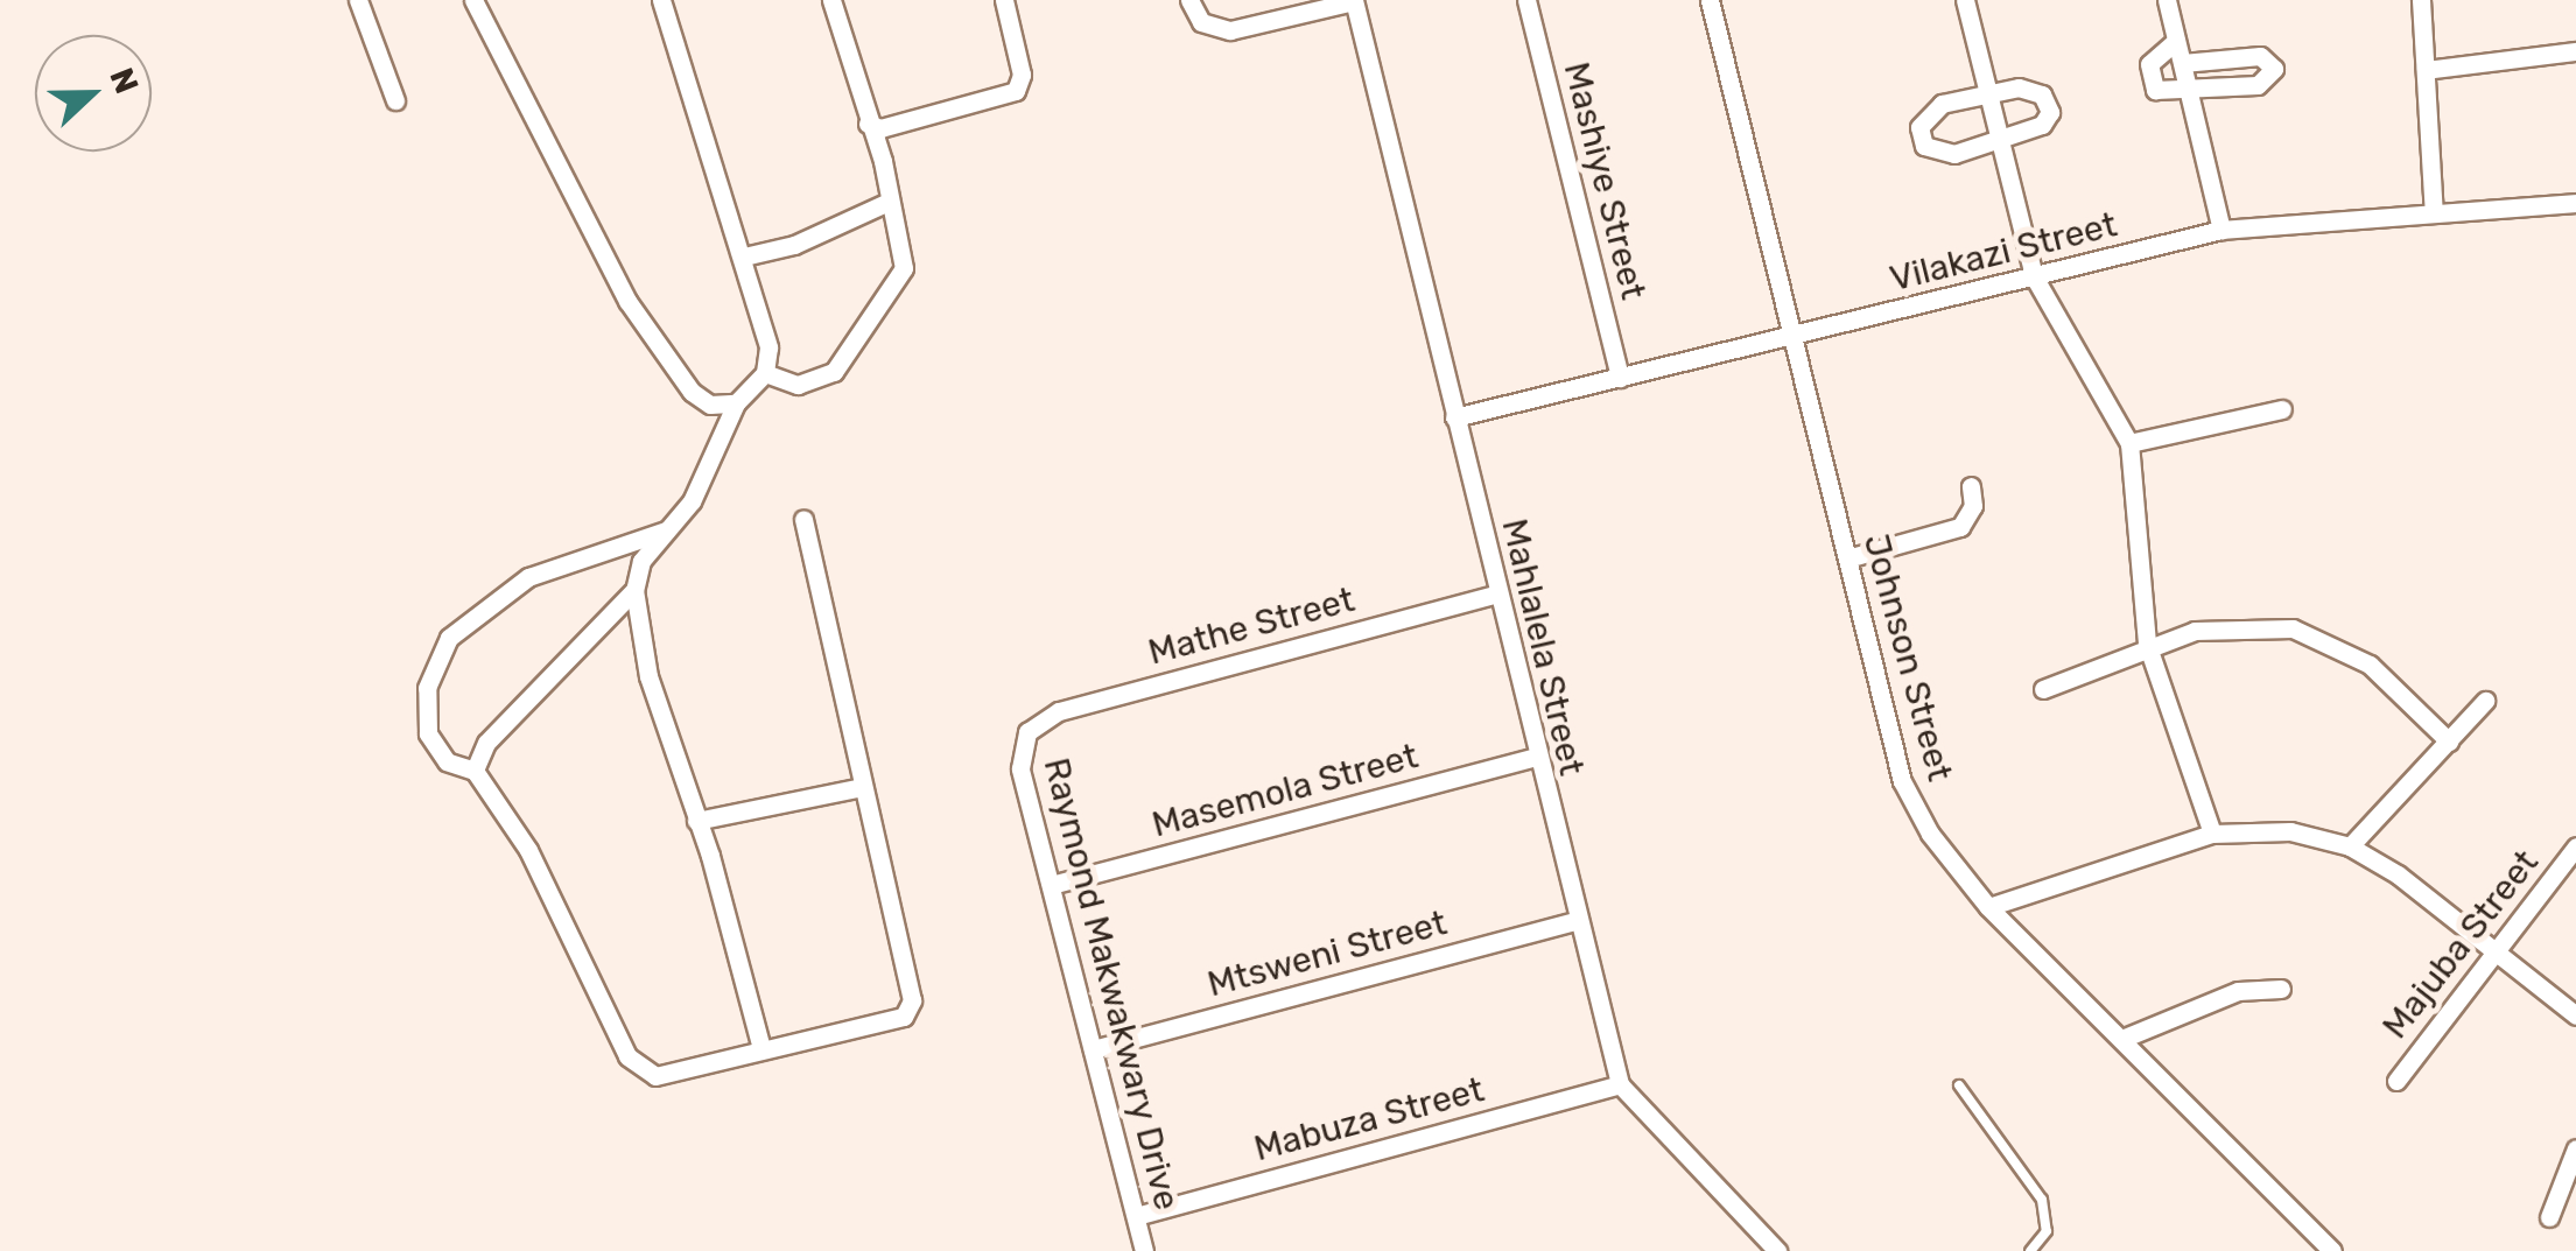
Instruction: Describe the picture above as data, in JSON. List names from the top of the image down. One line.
{"streets":{"street":["Mashiye Street","Vilakazi Street","Mathe Street","Mahlalela Street","Johnson Street","Masemola Street","Majuba Street","Mtsweni Street","Raymond Makwakwary Drive","Mabuza Street"]},"crossings":[["Mashiye Street","Vilakazi Street"],["Vilakazi Street","Mahlalela Street"],["Vilakazi Street","Johnson Street"],["Mathe Street","Mahlalela Street"],["Mathe Street","Raymond Makwakwary Drive"],["Mahlalela Street","Masemola Street"],["Mahlalela Street","Mtsweni Street"],["Mahlalela Street","Mabuza Street"],["Masemola Street","Raymond Makwakwary Drive"],["Mtsweni Street","Raymond Makwakwary Drive"],["Raymond Makwakwary Drive","Mabuza Street"]],"north":"right"}
